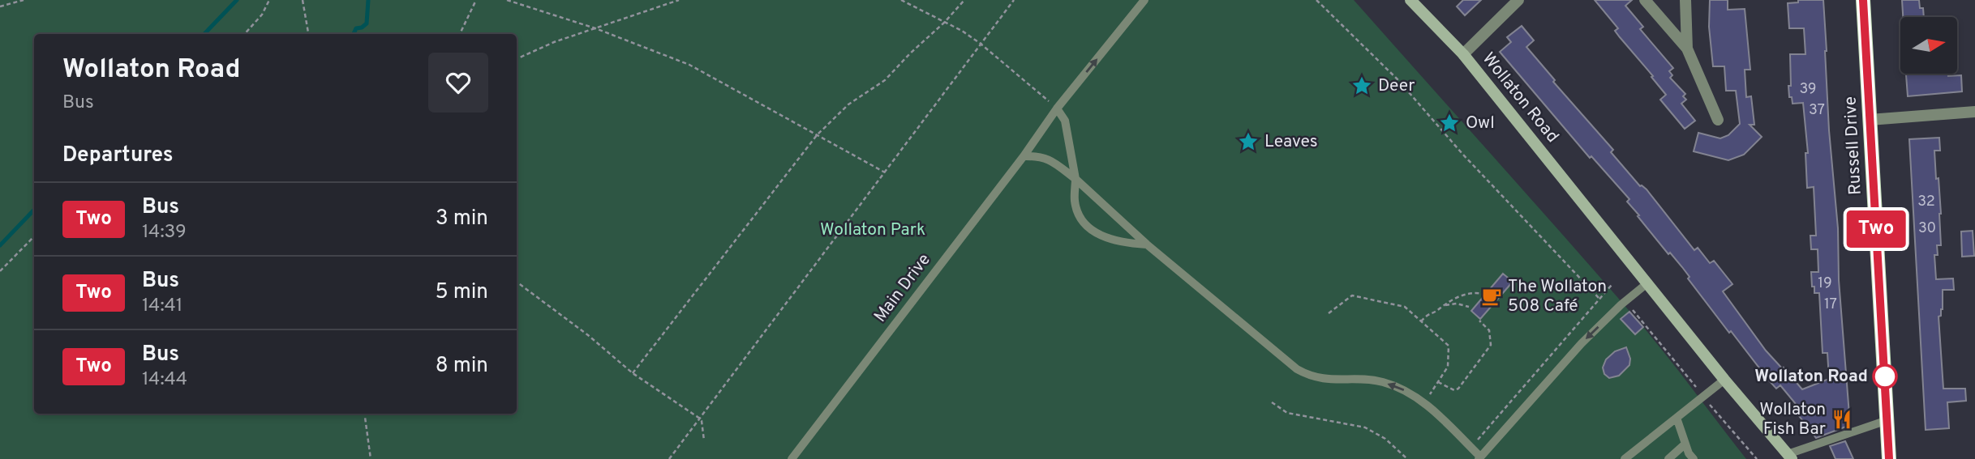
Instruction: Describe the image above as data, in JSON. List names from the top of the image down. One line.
{"streets":{"main road":["Russell Drive"],"street":["Wollaton Road"],"lane":["Main Drive"]},"parks":["Wollaton Park"],"places":{"place":["Deer","Owl","Leaves"],"cafe":["The Wollaton 508 Café"],"other":["Wollaton Road"],"restaurant":["Wollaton Fish Bar"]},"lines":["bus line Two"],"house_numbers":["39","37","32","30","19","17"],"north":"right","page":{"on_map":"Two","heading":[["Wollaton Road","Bus"],"Departures"],"list":[{"mark":"Two","name":"Bus","note":"14:39","value":"3 min"},{"mark":"Two","name":"Bus","note":"14:41","value":"5 min"},{"mark":"Two","name":"Bus","note":"14:44","value":"8 min"}]}}
